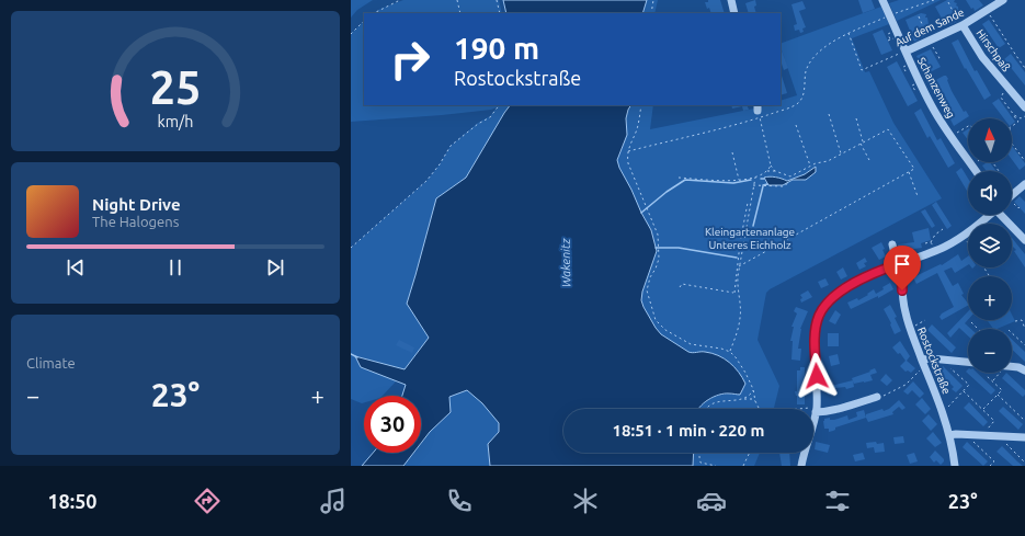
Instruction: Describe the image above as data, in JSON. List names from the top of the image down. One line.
{"streets":{"street":["Auf dem Sande","Hirschpaß","Schanzenweg","Rostockstraße"]},"crossings":[["Auf dem Sande","Hirschpaß"],["Auf dem Sande","Schanzenweg"]],"water":["Wakenitz"],"parks":["Kleingartenanlage Unteres Eichholz"],"north":"top","page":{"turn":["190 m","Rostockstraße"],"map_buttons":["+","−"],"song":["Night Drive","The Halogens"],"tile":"Climate","heat":["−","23°","+"],"limit":"30","trip":"18:51 · 1 min · 220 m","tabs":["18:50","23°"],"gauge":["25","km/h"]}}
